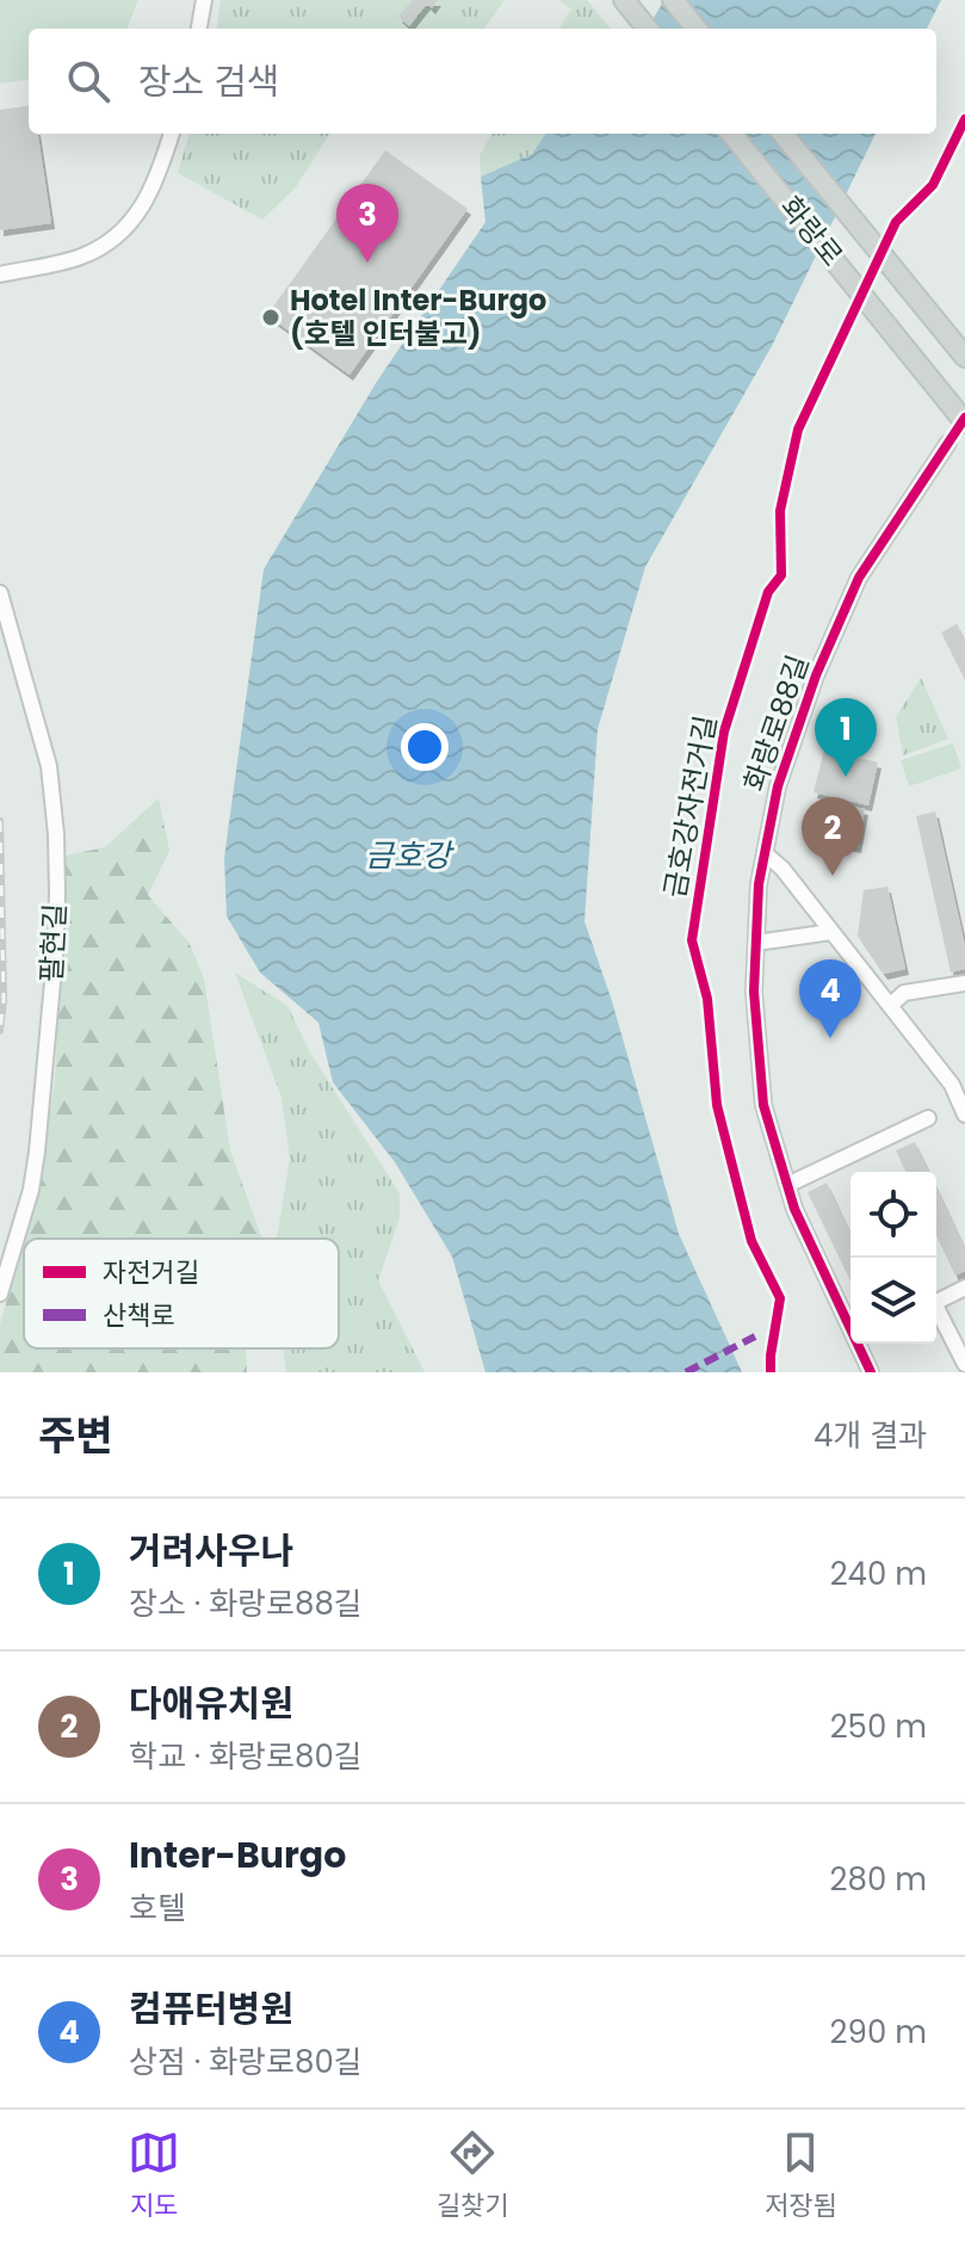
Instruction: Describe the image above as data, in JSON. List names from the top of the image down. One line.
{"streets":{"main road":["화랑로"],"street":["화랑로88길","팔현길"],"cycle path":["금호강자전거길"]},"water":["금호강"],"places":["Hotel Inter-Burgo (호텔 인터불고)"],"legend":["자전거길","산책로"],"page":{"search":"장소 검색","pins":["3","1","2","4"],"heading":["주변","4개 결과"],"list":[{"mark":"1","name":"거려사우나","note":"장소 · 화랑로88길","value":"240 m"},{"mark":"2","name":"다애유치원","note":"학교 · 화랑로80길","value":"250 m"},{"mark":"3","name":"Inter-Burgo","note":"호텔","value":"280 m"},{"mark":"4","name":"컴퓨터병원","note":"상점 · 화랑로80길","value":"290 m"}],"nav":["지도","길찾기","저장됨"]}}
